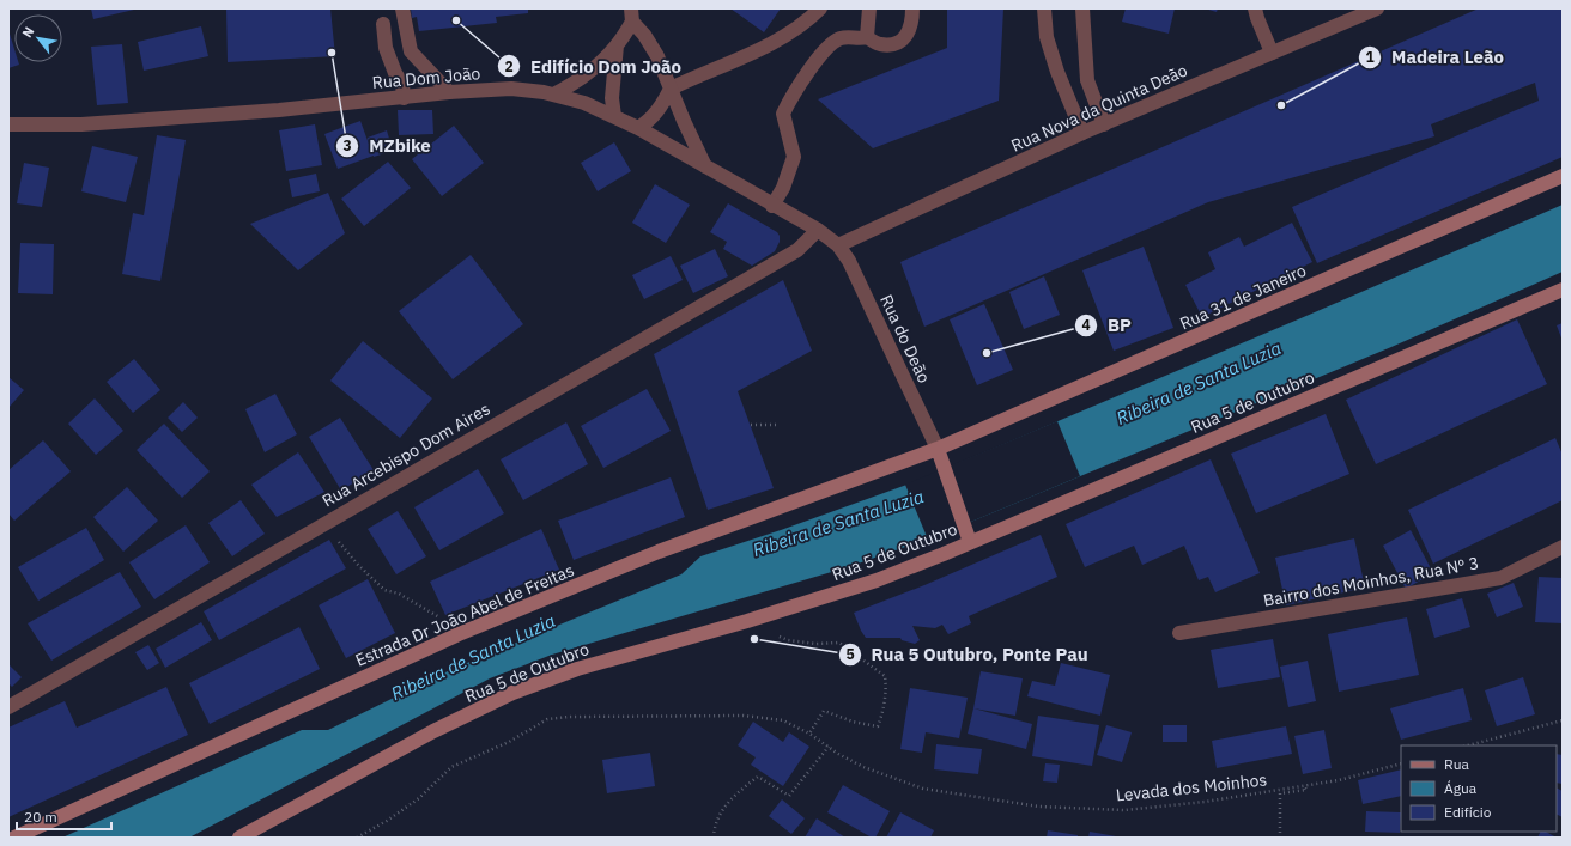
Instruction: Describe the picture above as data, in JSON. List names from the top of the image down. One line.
{"streets":{"main road":["Rua 31 de Janeiro","Rua 5 de Outubro","Estrada Dr João Abel de Freitas"],"street":["Rua Dom João","Rua Nova da Quinta Deão","Rua do Deão","Rua Arcebispo Dom Aires","Bairro dos Moinhos, Rua Nº 3"],"path":["Levada dos Moinhos"]},"crossings":[["Rua Dom João","Rua Nova da Quinta Deão"],["Rua Dom João","Rua do Deão"],["Rua Dom João","Rua Arcebispo Dom Aires"],["Rua Nova da Quinta Deão","Rua do Deão"],["Rua 31 de Janeiro","Rua do Deão"],["Rua 31 de Janeiro","Estrada Dr João Abel de Freitas"],["Rua do Deão","Estrada Dr João Abel de Freitas"]],"water":["Ribeira de Santa Luzia"],"places":["Edifício Dom João","MZbike","Madeira Leão","BP","Rua 5 Outubro, Ponte Pau"],"legend":["Rua","Água","Edifício"],"scale_bar":"20 m","north":"top left"}
